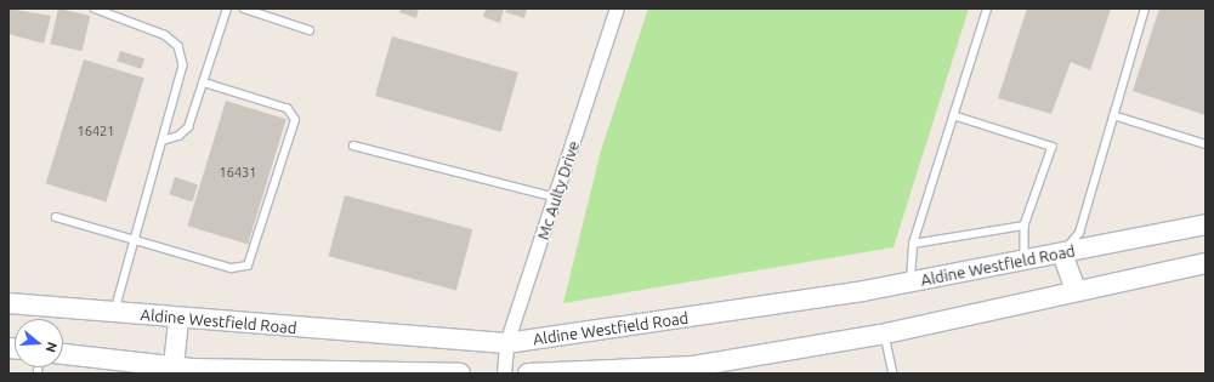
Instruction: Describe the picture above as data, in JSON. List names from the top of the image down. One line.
{"streets":{"main road":["Aldine Westfield Road"],"street":["Mc Aulty Drive"]},"crossings":[["Mc Aulty Drive","Aldine Westfield Road"]],"house_numbers":["16421","16431"],"north":"right"}
